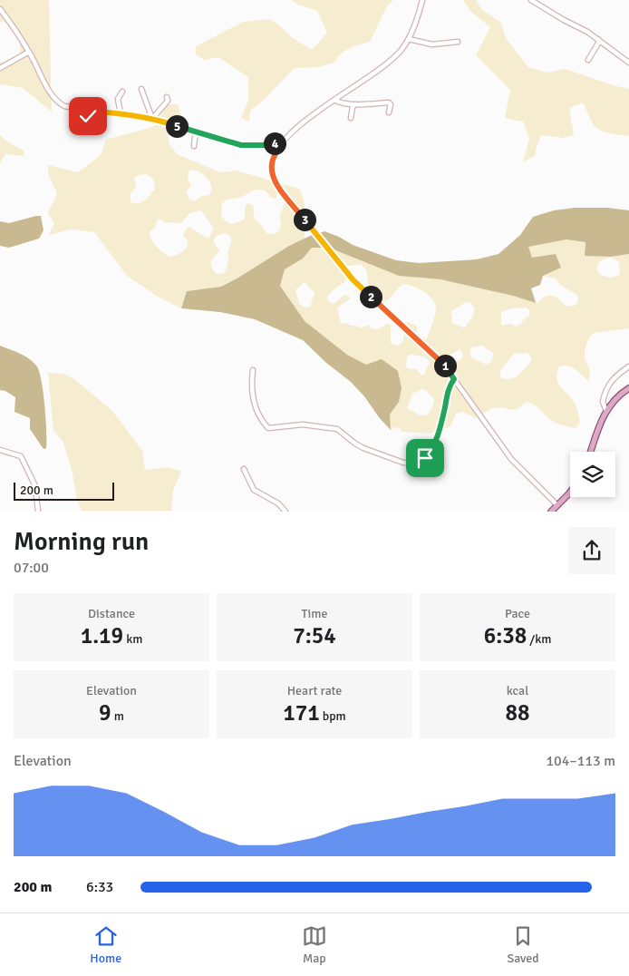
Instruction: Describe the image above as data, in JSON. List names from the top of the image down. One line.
{"scale_bar":"200 m","page":{"pins":["5","4","3","2","1"],"scale":"200 m","heading":["Morning run","07:00"],"stats":[["Distance","1.19 km"],["Time","7:54"],["Pace","6:38 /km"],["Elevation","9 m"],["Heart rate","171 bpm"],["kcal","88"]],"chart":["Elevation","104–113 m"],"list":[{"name":"200 m","note":"6:33"}],"tabs":["Home","Map","Saved"]}}
